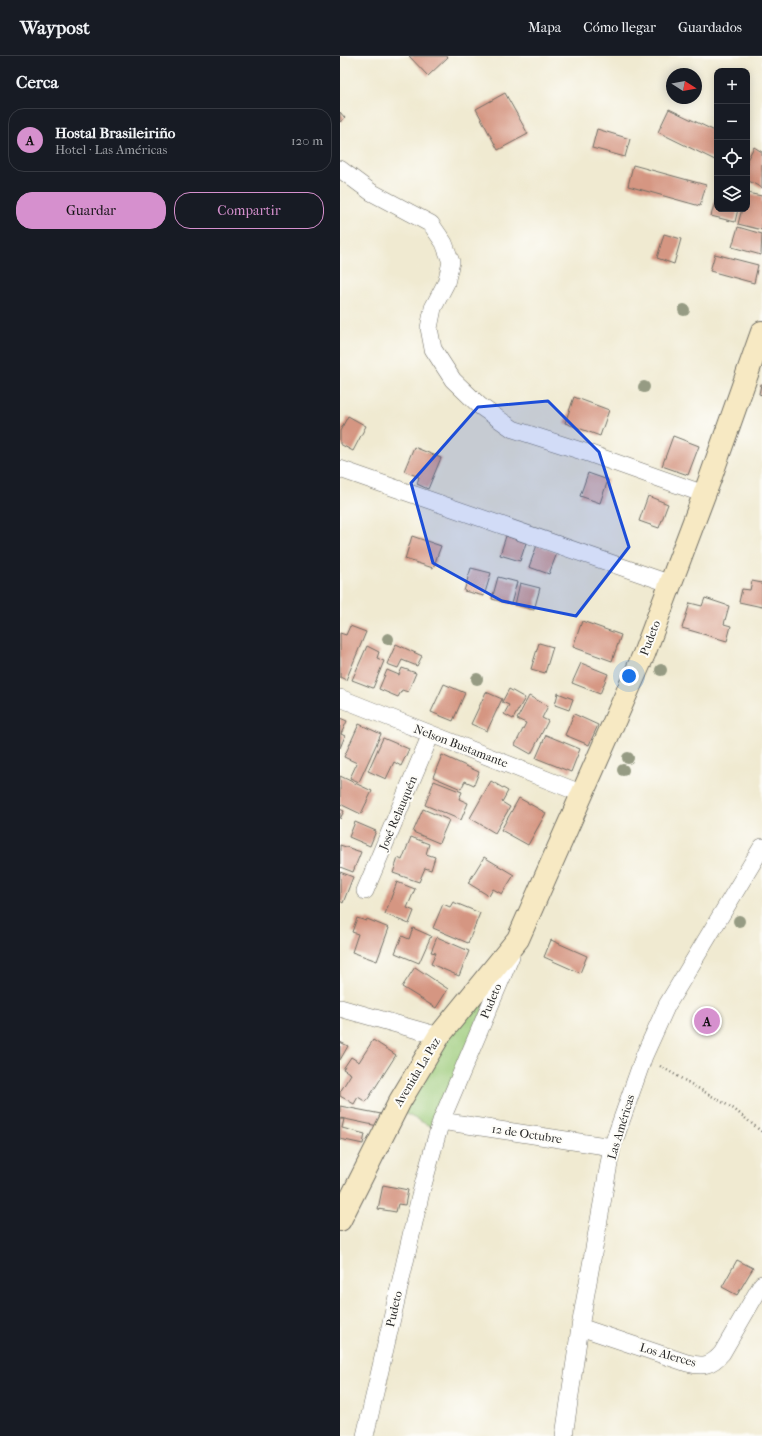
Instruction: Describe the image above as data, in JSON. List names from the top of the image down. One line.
{"streets":{"street":["Pudeto","Nelson Bustamante","José Relauquén","Avenida La Paz","Las Américas","12 de Octubre","Los Alerces"]},"crossings":[["Pudeto","Nelson Bustamante"],["Pudeto","Avenida La Paz"],["Pudeto","12 de Octubre"],["Nelson Bustamante","José Relauquén"],["Las Américas","12 de Octubre"],["Las Américas","Los Alerces"]],"north":"right","page":{"header":"Waypost","nav":["Mapa","Cómo llegar","Guardados"],"heading":"Cerca","map_buttons":["+","−"],"list":[{"mark":"A","name":"Hostal Brasileiriño","note":"Hotel · Las Américas","value":"120 m"}],"buttons":["Guardar","Compartir"],"pins":"A"}}
